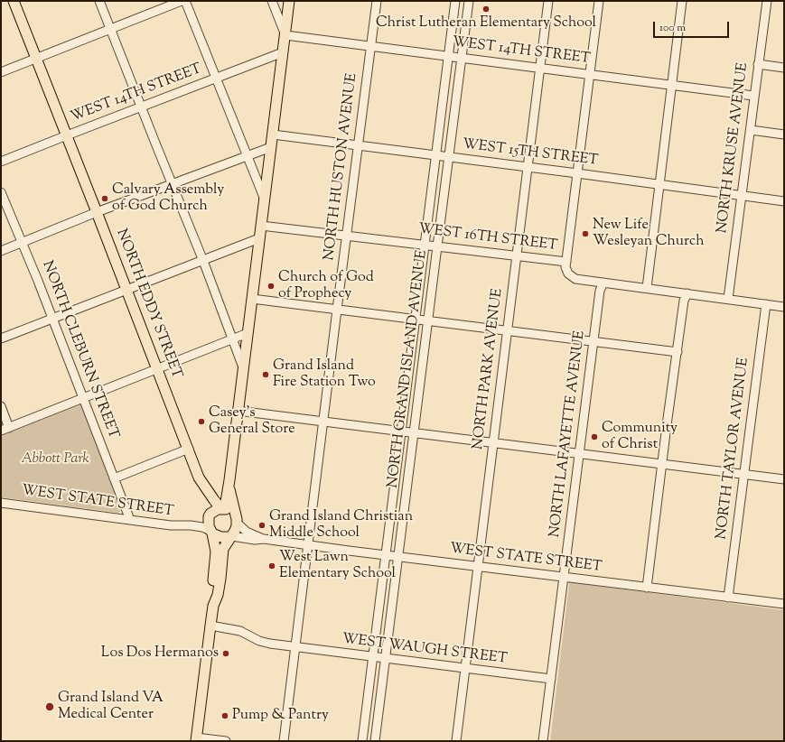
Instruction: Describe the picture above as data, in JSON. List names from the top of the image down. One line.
{"streets":{"main road":["NORTH EDDY STREET"],"street":["WEST 14TH STREET","NORTH KRUSE AVENUE","WEST 15TH STREET","NORTH HUSTON AVENUE","WEST 16TH STREET","NORTH CLEBURN STREET","NORTH GRAND ISLAND AVENUE","NORTH PARK AVENUE","NORTH LAFAYETTE AVENUE","NORTH TAYLOR AVENUE","WEST STATE STREET","WEST WAUGH STREET"]},"crossings":[["WEST 14TH STREET","NORTH KRUSE AVENUE"],["WEST 14TH STREET","NORTH HUSTON AVENUE"],["WEST 14TH STREET","NORTH EDDY STREET"],["WEST 14TH STREET","NORTH GRAND ISLAND AVENUE"],["WEST 14TH STREET","NORTH PARK AVENUE"],["NORTH KRUSE AVENUE","WEST 15TH STREET"],["NORTH KRUSE AVENUE","WEST 16TH STREET"],["WEST 15TH STREET","NORTH HUSTON AVENUE"],["WEST 15TH STREET","NORTH GRAND ISLAND AVENUE"],["WEST 15TH STREET","NORTH PARK AVENUE"],["NORTH HUSTON AVENUE","WEST 16TH STREET"],["NORTH HUSTON AVENUE","WEST STATE STREET"],["NORTH HUSTON AVENUE","WEST WAUGH STREET"],["WEST 16TH STREET","NORTH GRAND ISLAND AVENUE"],["WEST 16TH STREET","NORTH PARK AVENUE"],["WEST 16TH STREET","NORTH LAFAYETTE AVENUE"],["WEST 16TH STREET","NORTH TAYLOR AVENUE"],["NORTH EDDY STREET","WEST STATE STREET"],["NORTH CLEBURN STREET","WEST STATE STREET"],["NORTH GRAND ISLAND AVENUE","WEST STATE STREET"],["NORTH GRAND ISLAND AVENUE","WEST WAUGH STREET"],["NORTH PARK AVENUE","WEST STATE STREET"],["NORTH PARK AVENUE","WEST WAUGH STREET"],["NORTH LAFAYETTE AVENUE","WEST STATE STREET"],["NORTH LAFAYETTE AVENUE","WEST WAUGH STREET"],["NORTH TAYLOR AVENUE","WEST STATE STREET"]],"parks":["Abbott Park"],"places":["Christ Lutheran Elementary School","Calvary Assembly of God Church","New Life Wesleyan Church","Church of God of Prophecy","Grand Island Fire Station Two","Casey's General Store","Community of Christ","Grand Island Christian Middle School","West Lawn Elementary School","Los Dos Hermanos","Grand Island VA Medical Center","Pump & Pantry"],"scale_bar":"100 m"}
